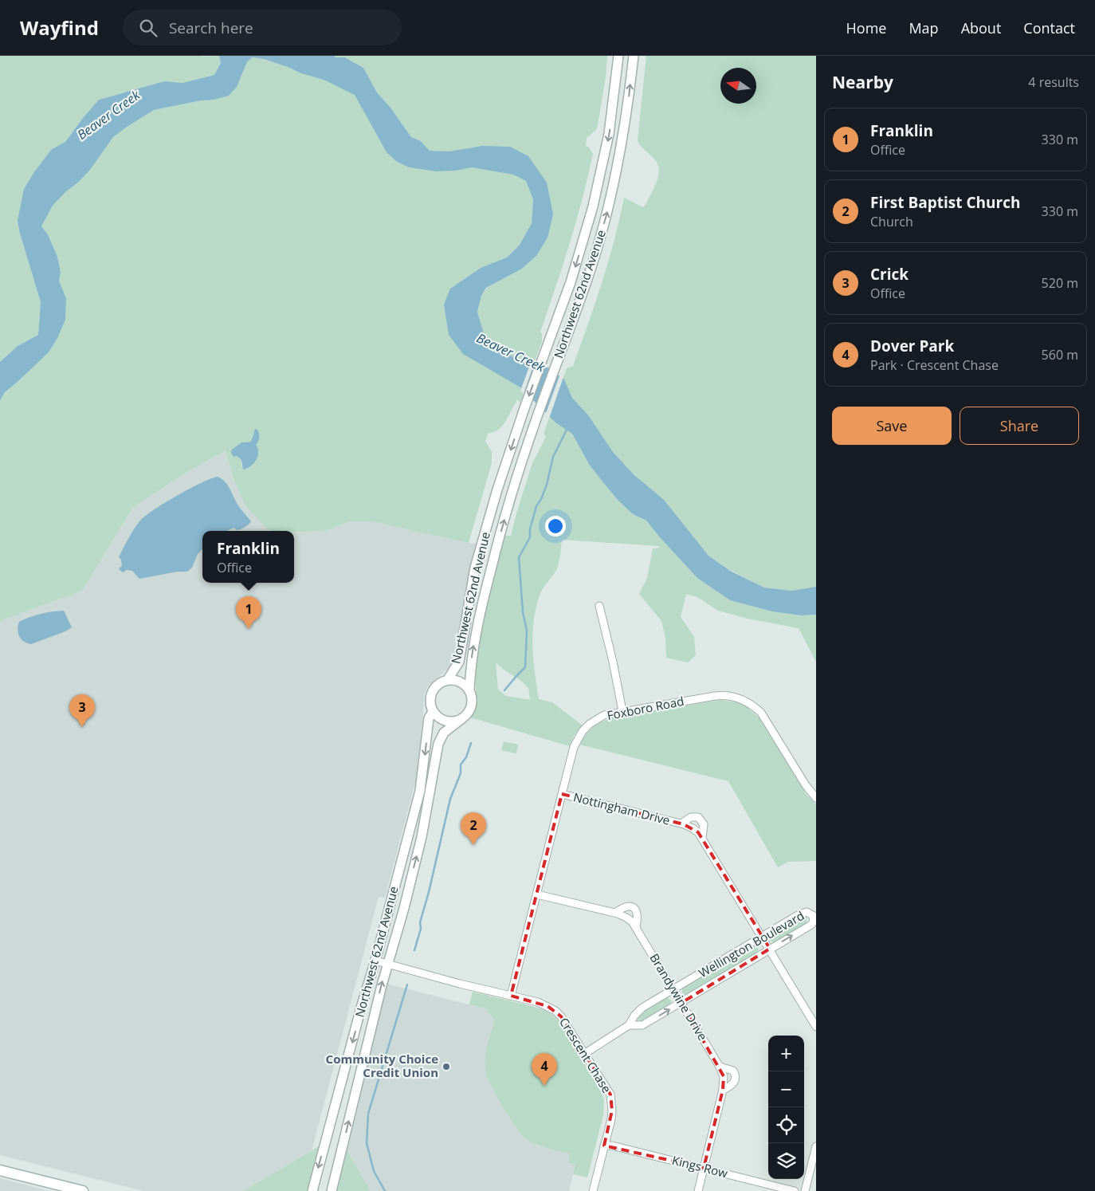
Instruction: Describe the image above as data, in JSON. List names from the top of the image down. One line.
{"streets":{"street":["Northwest 62nd Avenue","Foxboro Road","Nottingham Drive","Wellington Boulevard","Brandywine Drive","Crescent Chase","Kings Row"]},"crossings":[["Northwest 62nd Avenue","Crescent Chase"],["Foxboro Road","Nottingham Drive"],["Foxboro Road","Brandywine Drive"],["Foxboro Road","Crescent Chase"],["Nottingham Drive","Wellington Boulevard"],["Wellington Boulevard","Brandywine Drive"],["Wellington Boulevard","Crescent Chase"],["Brandywine Drive","Kings Row"],["Crescent Chase","Kings Row"]],"water":["Beaver Creek"],"places":["Community Choice Credit Union"],"north":"left","page":{"header":"Wayfind","search":"Search here","nav":["Home","Map","About","Contact"],"heading":["Nearby","4 results"],"list":[{"mark":"1","name":"Franklin","note":"Office","value":"330 m"},{"mark":"2","name":"First Baptist Church","note":"Church","value":"330 m"},{"mark":"3","name":"Crick","note":"Office","value":"520 m"},{"mark":"4","name":"Dover Park","note":"Park · Crescent Chase","value":"560 m"}],"buttons":["Save","Share"],"popup":["Franklin","Office"],"pins":["1","3","2","4"],"map_buttons":["+","−"]}}
